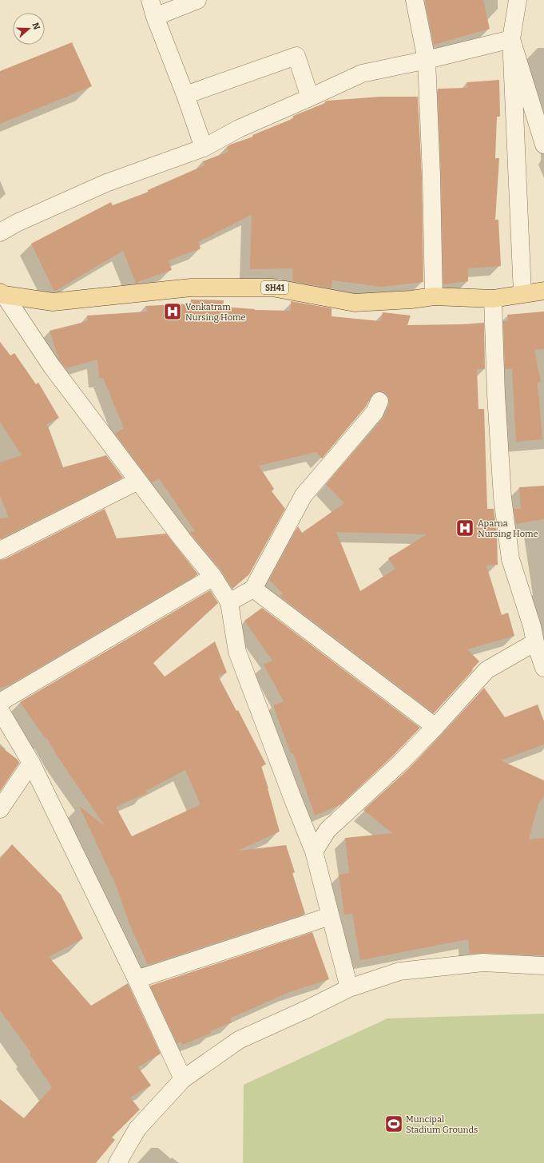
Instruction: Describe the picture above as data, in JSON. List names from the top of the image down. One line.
{"streets":{"main road":["SH41"]},"places":{"hospital":["Venkatram Nursing Home","Aparna Nursing Home"],"sports":["Muncipal Stadium Grounds"]},"north":"right"}
